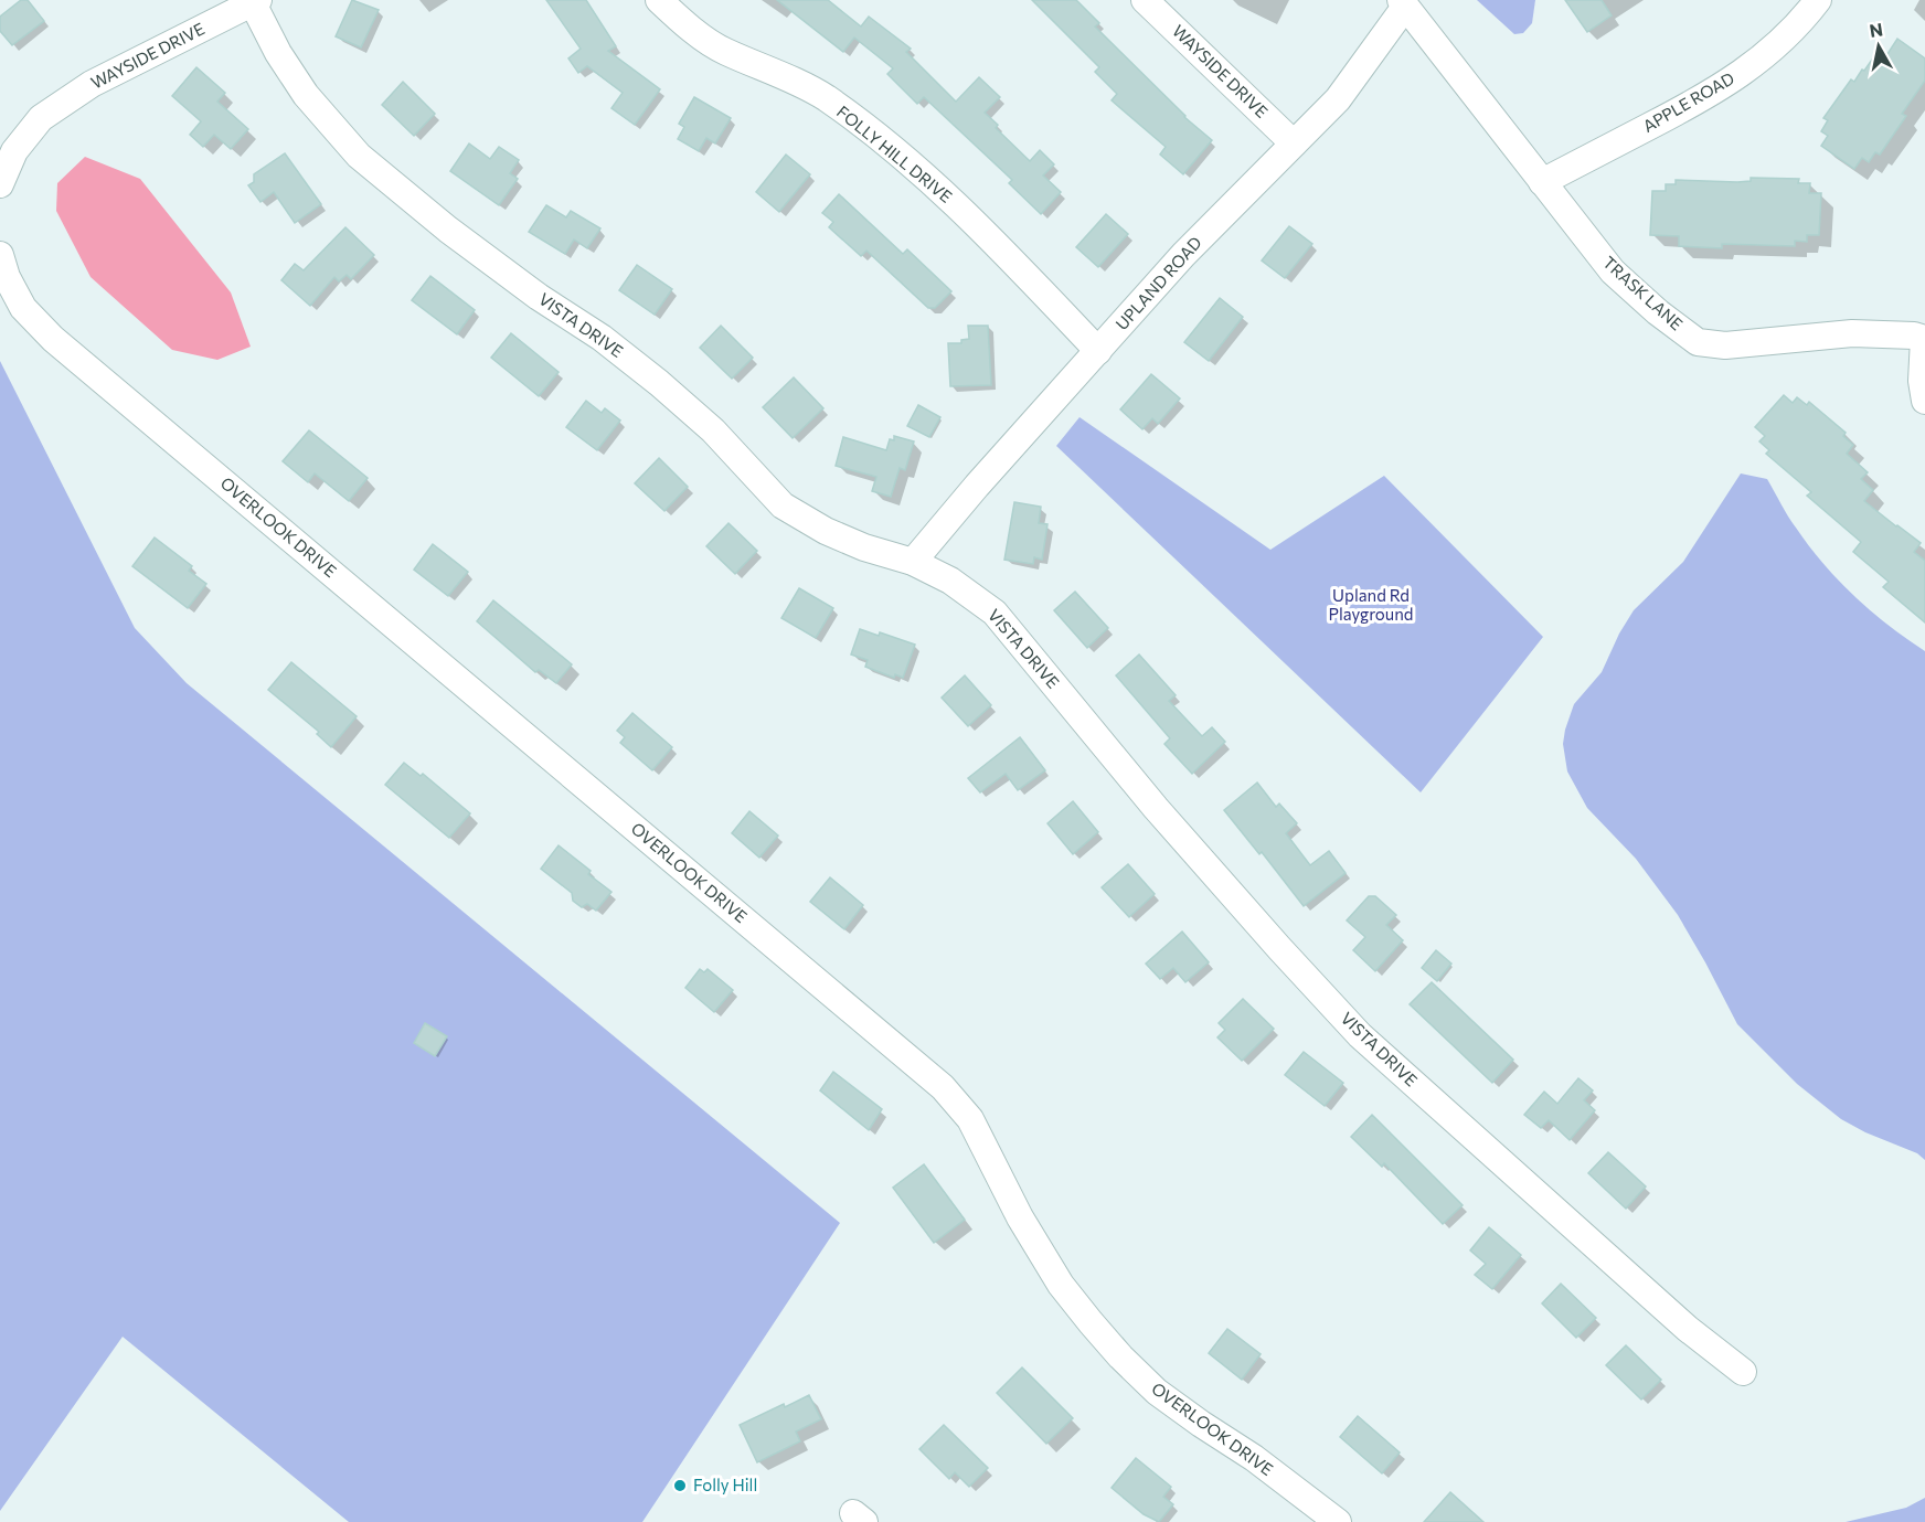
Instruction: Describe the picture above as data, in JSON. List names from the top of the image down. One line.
{"streets":{"street":["WAYSIDE DRIVE","APPLE ROAD","FOLLY HILL DRIVE","UPLAND ROAD","TRASK LANE","VISTA DRIVE","OVERLOOK DRIVE"]},"crossings":[["WAYSIDE DRIVE","UPLAND ROAD"],["WAYSIDE DRIVE","VISTA DRIVE"],["APPLE ROAD","TRASK LANE"],["FOLLY HILL DRIVE","UPLAND ROAD"],["UPLAND ROAD","TRASK LANE"],["UPLAND ROAD","VISTA DRIVE"]],"parks":["Upland Rd Playground"],"places":["Folly Hill"],"north":"top"}
